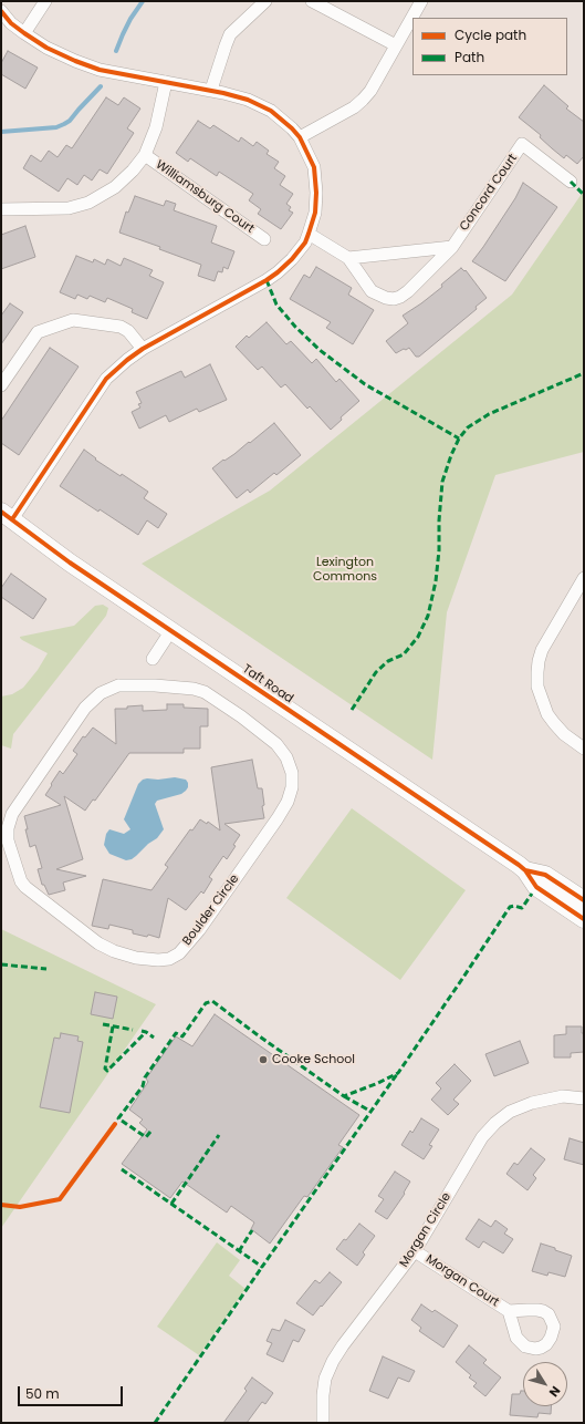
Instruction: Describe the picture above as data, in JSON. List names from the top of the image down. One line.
{"streets":{"street":["Concord Court","Williamsburg Court","Taft Road","Boulder Circle","Morgan Circle","Morgan Court"]},"crossings":[["Morgan Circle","Morgan Court"]],"parks":["Lexington Commons"],"places":["Cooke School"],"legend":["Cycle path","Path"],"scale_bar":"50 m","north":"bottom right"}
